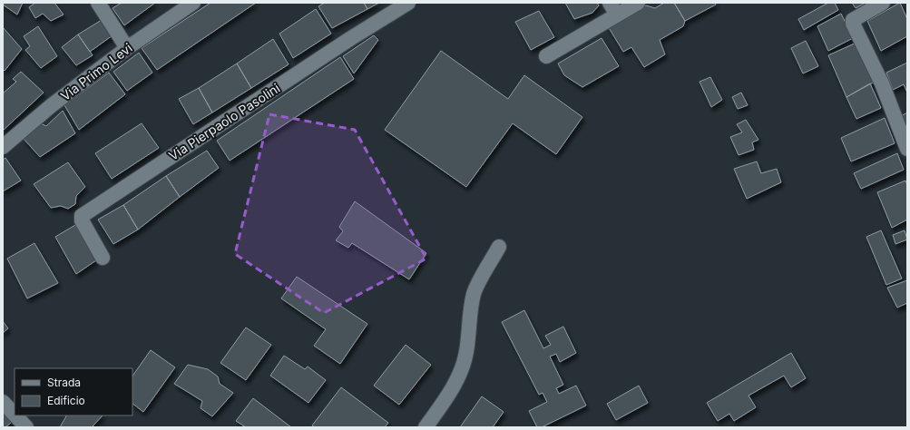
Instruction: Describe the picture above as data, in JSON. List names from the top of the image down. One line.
{"streets":{"street":["Via Primo Levi","Via Pierpaolo Pasolini"]},"legend":["Strada","Edificio"]}
